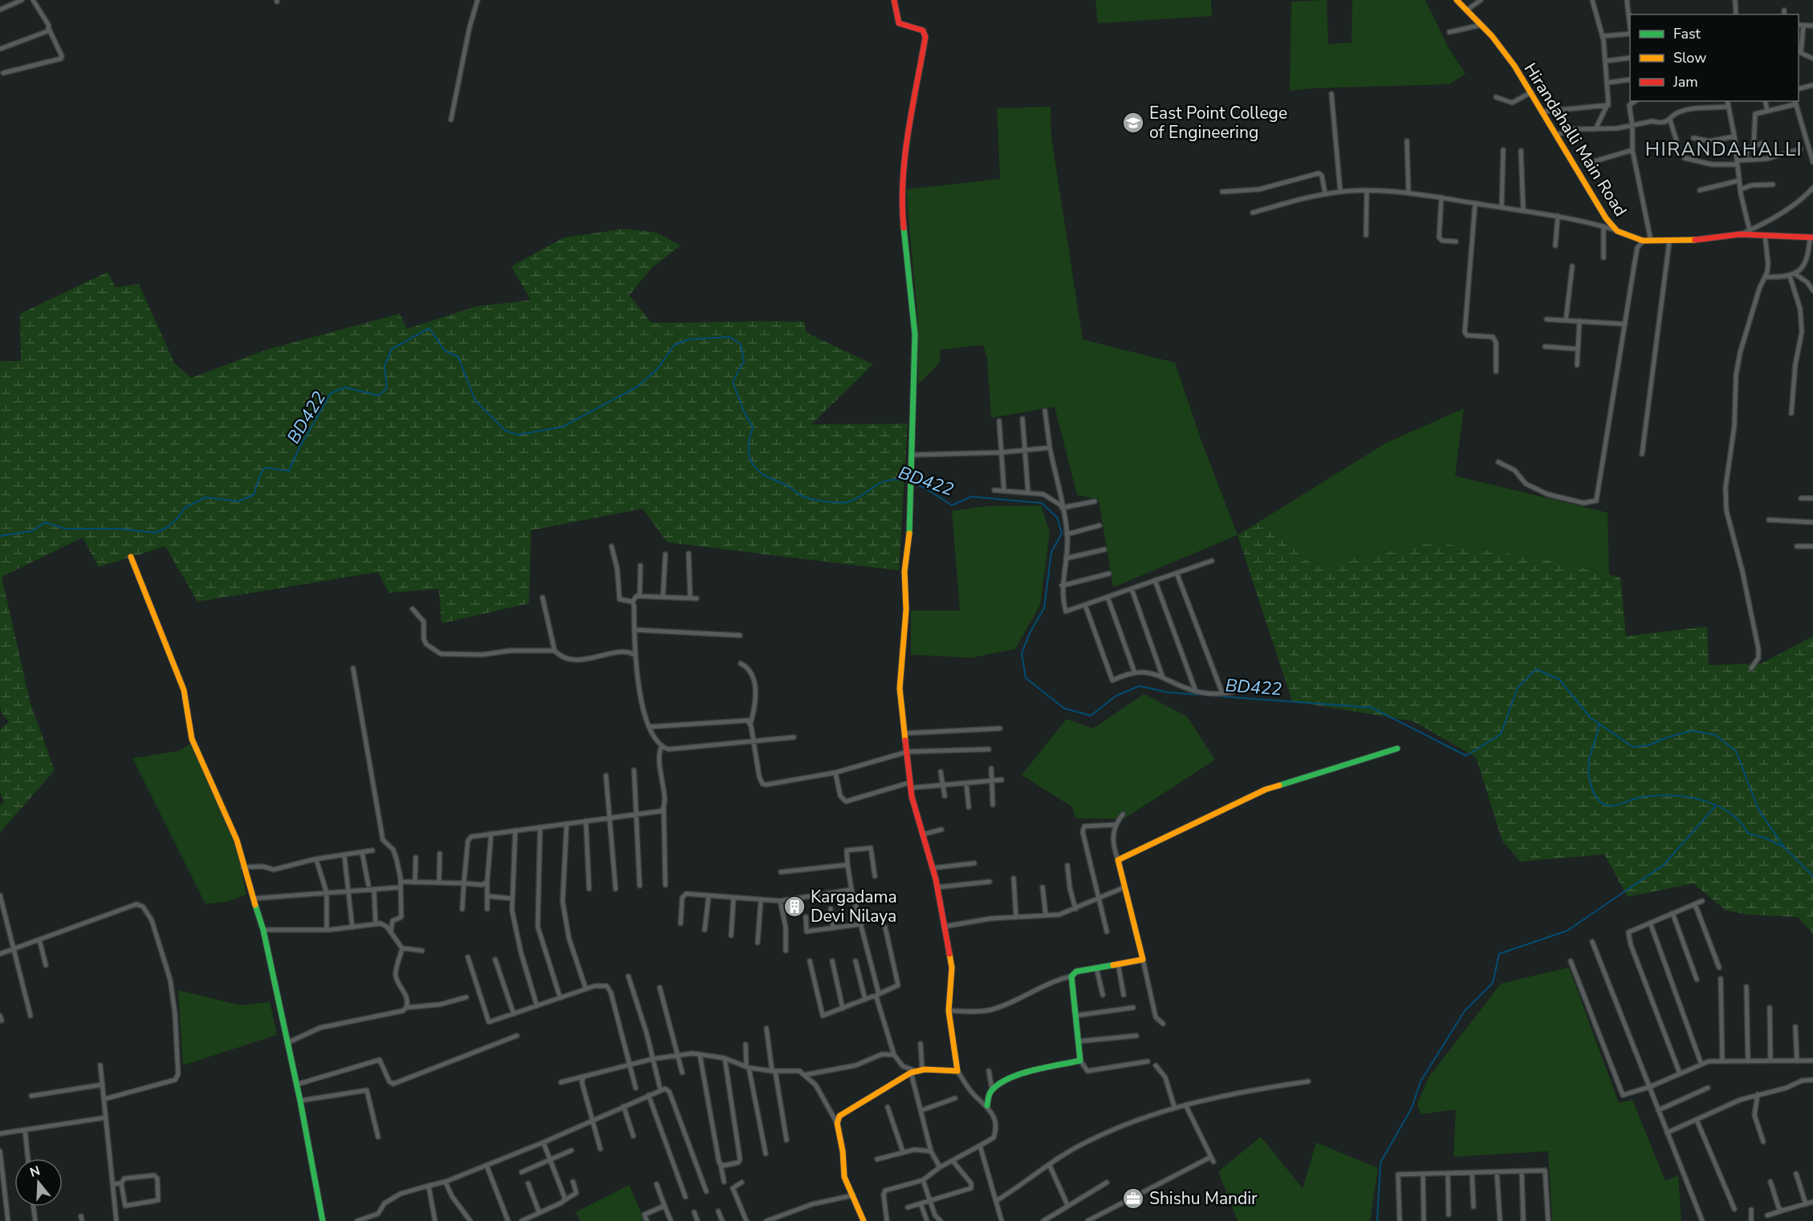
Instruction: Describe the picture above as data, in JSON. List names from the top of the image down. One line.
{"streets":{"street":["Hirandahalli Main Road"]},"districts":["HIRANDAHALLI"],"water":["BD422"],"places":{"school or university":["East Point College of Engineering"],"building":["Kargadama Devi Nilaya"],"office":["Shishu Mandir"]},"legend":["Fast","Slow","Jam"],"north":"top"}
